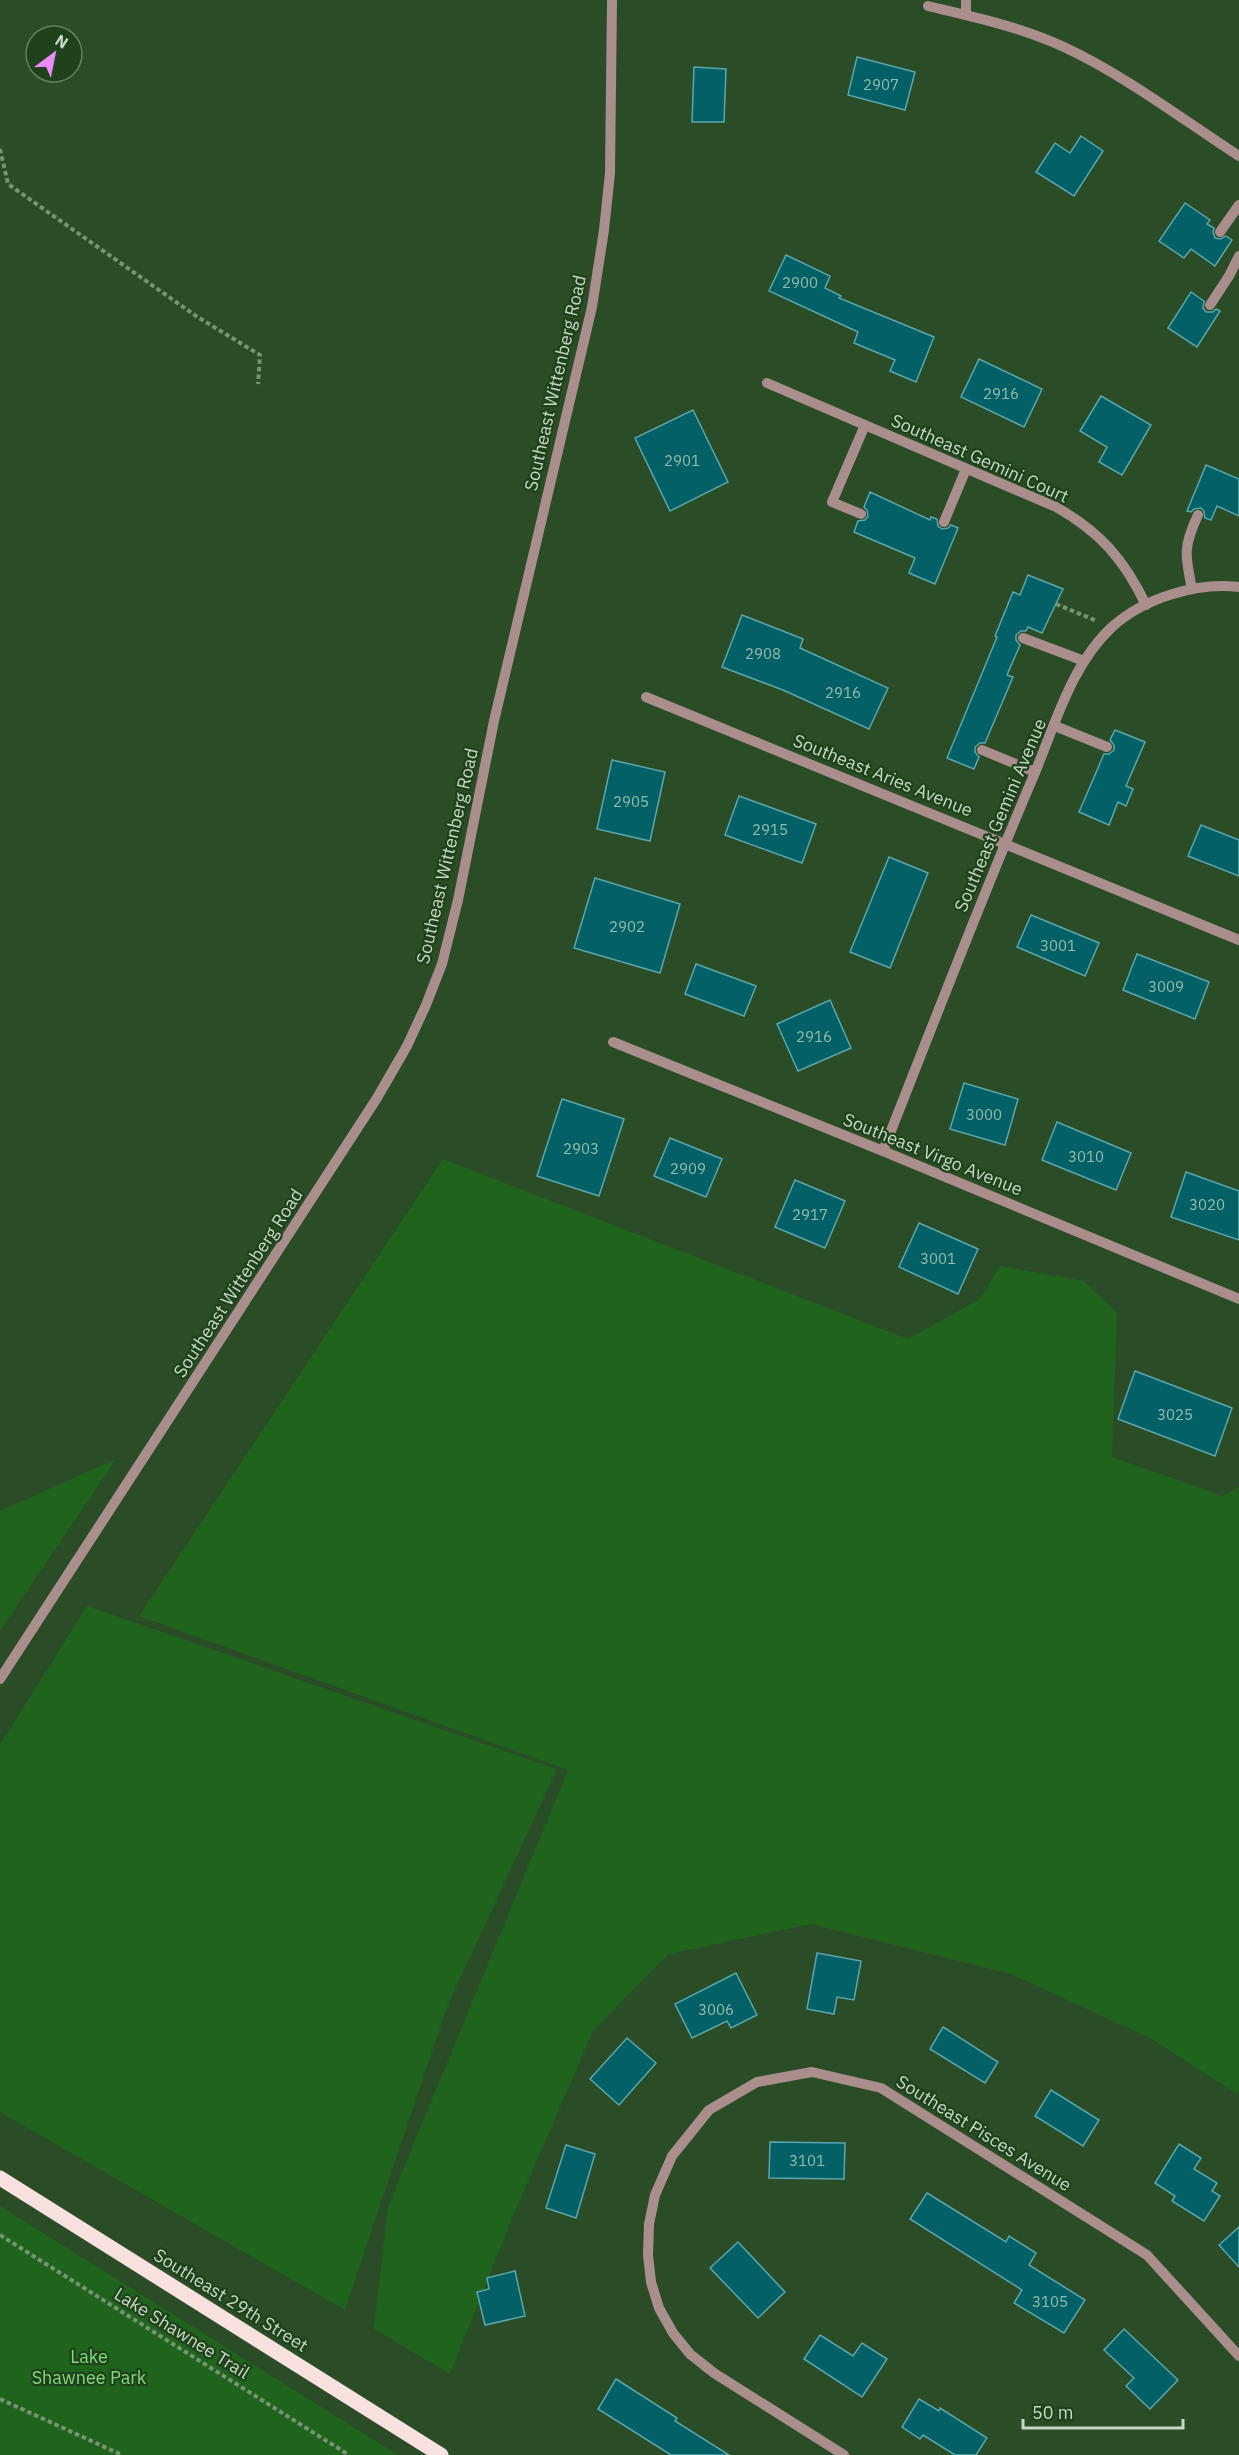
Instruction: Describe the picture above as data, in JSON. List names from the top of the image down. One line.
{"streets":{"main road":["Southeast 29th Street"],"street":["Southeast Wittenberg Road","Southeast Gemini Court","Southeast Aries Avenue","Southeast Gemini Avenue","Southeast Virgo Avenue","Southeast Pisces Avenue"],"path":["Lake Shawnee Trail"]},"crossings":[["Southeast Gemini Court","Southeast Gemini Avenue"],["Southeast Aries Avenue","Southeast Gemini Avenue"],["Southeast Gemini Avenue","Southeast Virgo Avenue"]],"parks":["Lake Shawnee Park"],"house_numbers":["2907","2900","2916","2901","2908","2916","2905","2915","2902","3001","3009","2916","3000","2903","3010","2909","3020","2917","3001","3025","3006","3101","3105"],"scale_bar":"50 m","north":"top right"}
